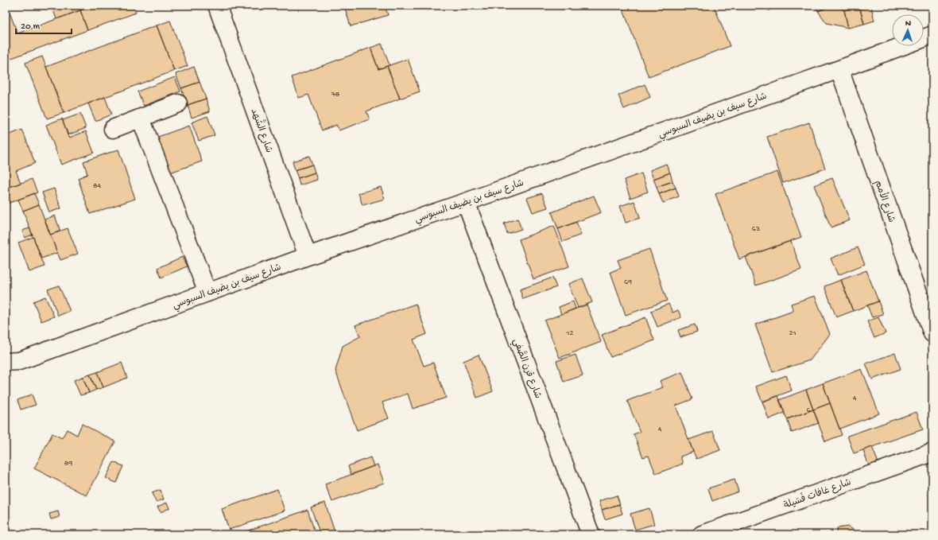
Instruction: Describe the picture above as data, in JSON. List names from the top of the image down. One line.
{"streets":{"street":["شارع سيف بن يضيف السبوسي","شارع الشَّهد","شارع الأمم","شارع قرن الصَّفي","شارع غافات فَسَيلة"]},"crossings":[["شارع سيف بن يضيف السبوسي","شارع الشَّهد"],["شارع سيف بن يضيف السبوسي","شارع الأمم"],["شارع سيف بن يضيف السبوسي","شارع قرن الصَّفي"]],"house_numbers":["78","84","63","69","12","21","4","6","4","89"],"scale_bar":"20 m","north":"top"}
